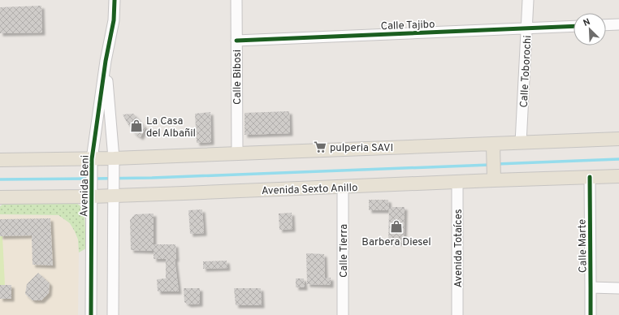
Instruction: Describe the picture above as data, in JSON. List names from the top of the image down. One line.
{"streets":{"main road":["Avenida Sexto Anillo"],"street":["Calle Tajibo","Calle Toborochi","Calle Bibosi","Avenida Beni","Calle Marte","Avenida Totaíces","Calle Tierra"]},"crossings":[["Calle Tajibo","Calle Toborochi"],["Calle Tajibo","Calle Bibosi"],["Avenida Beni","Avenida Sexto Anillo"],["Avenida Sexto Anillo","Calle Marte"],["Avenida Sexto Anillo","Avenida Totaíces"],["Avenida Sexto Anillo","Calle Tierra"]],"places":{"shop":["La Casa del Albañil","Barbera Diesel"],"supermarket":["pulperia SAVI"]},"north":"top left"}
